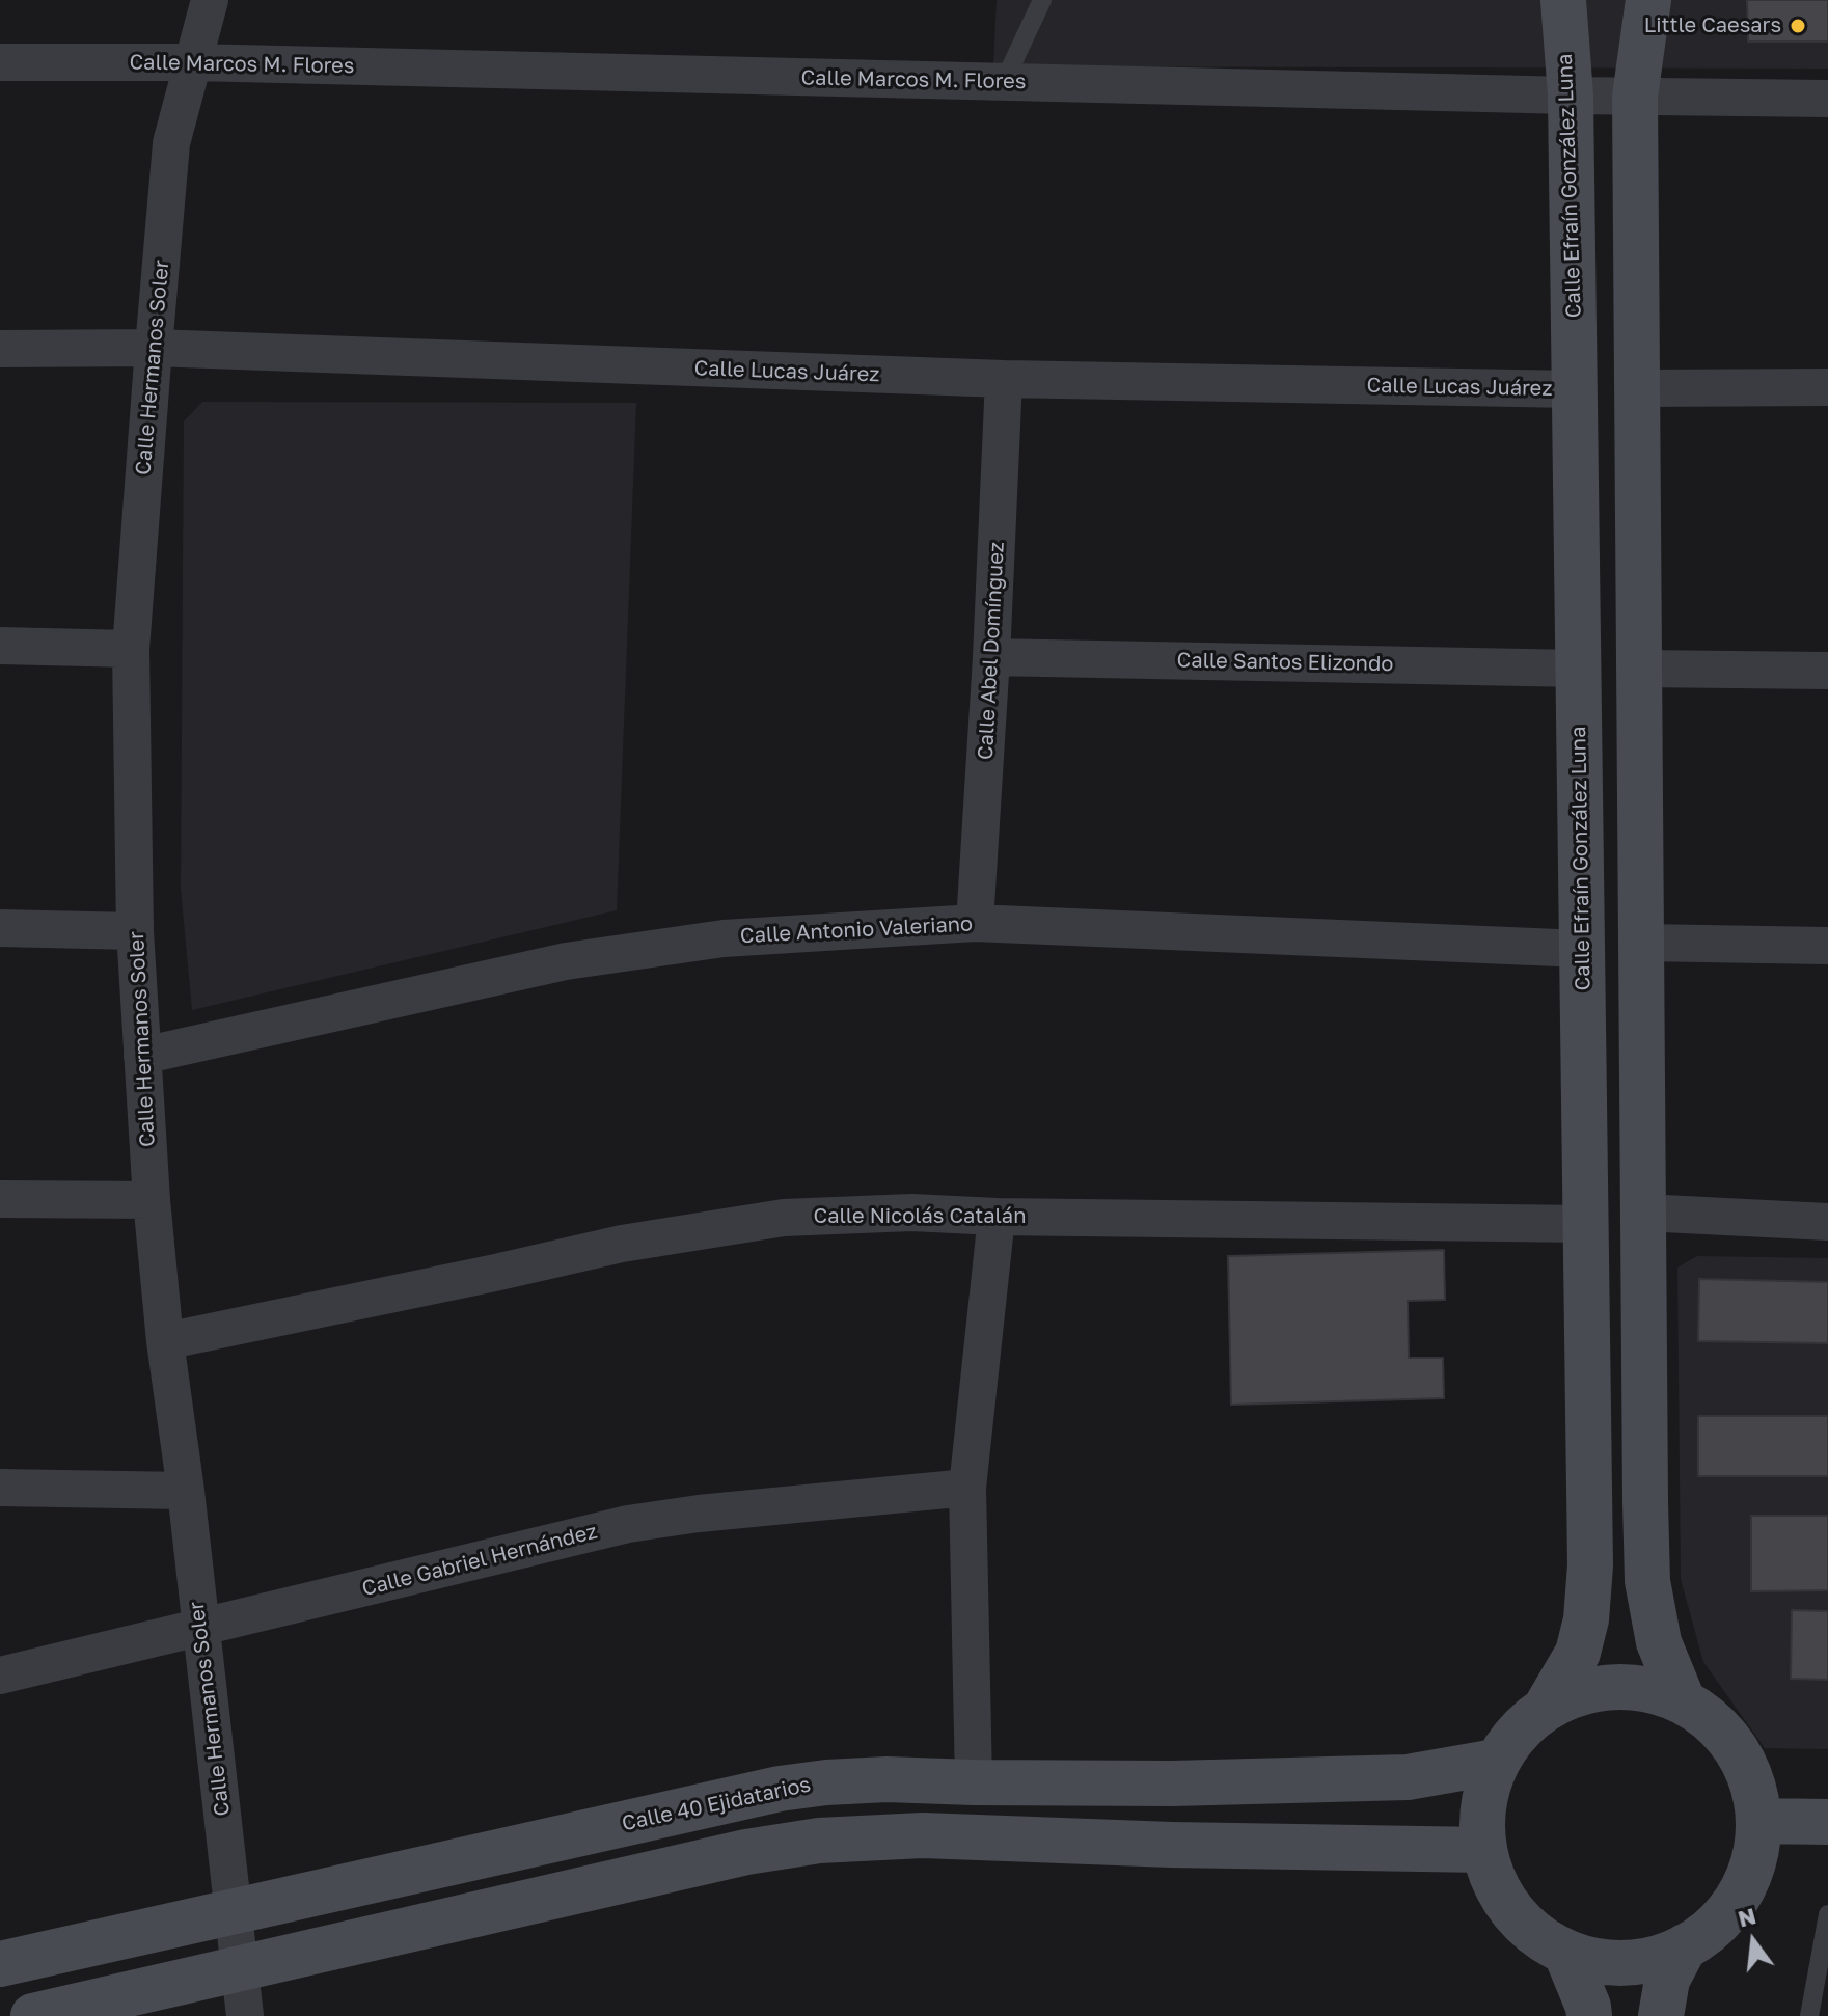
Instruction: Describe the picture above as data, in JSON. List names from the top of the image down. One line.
{"streets":{"main road":["Calle Efraín González Luna","Calle 40 Ejidatarios"],"street":["Calle Marcos M. Flores","Calle Hermanos Soler","Calle Lucas Juárez","Calle Abel Domínguez","Calle Santos Elizondo","Calle Antonio Valeriano","Calle Nicolás Catalán","Calle Gabriel Hernández"]},"crossings":[["Calle Marcos M. Flores","Calle Efraín González Luna"],["Calle Marcos M. Flores","Calle Hermanos Soler"],["Calle Efraín González Luna","Calle Lucas Juárez"],["Calle Efraín González Luna","Calle Santos Elizondo"],["Calle Efraín González Luna","Calle Antonio Valeriano"],["Calle Efraín González Luna","Calle Nicolás Catalán"],["Calle Efraín González Luna","Calle 40 Ejidatarios"],["Calle Hermanos Soler","Calle Lucas Juárez"],["Calle Hermanos Soler","Calle Antonio Valeriano"],["Calle Hermanos Soler","Calle Nicolás Catalán"],["Calle Hermanos Soler","Calle Gabriel Hernández"],["Calle Hermanos Soler","Calle 40 Ejidatarios"],["Calle Lucas Juárez","Calle Abel Domínguez"],["Calle Abel Domínguez","Calle Santos Elizondo"],["Calle Abel Domínguez","Calle Antonio Valeriano"]],"places":["Little Caesars"],"north":"top"}
